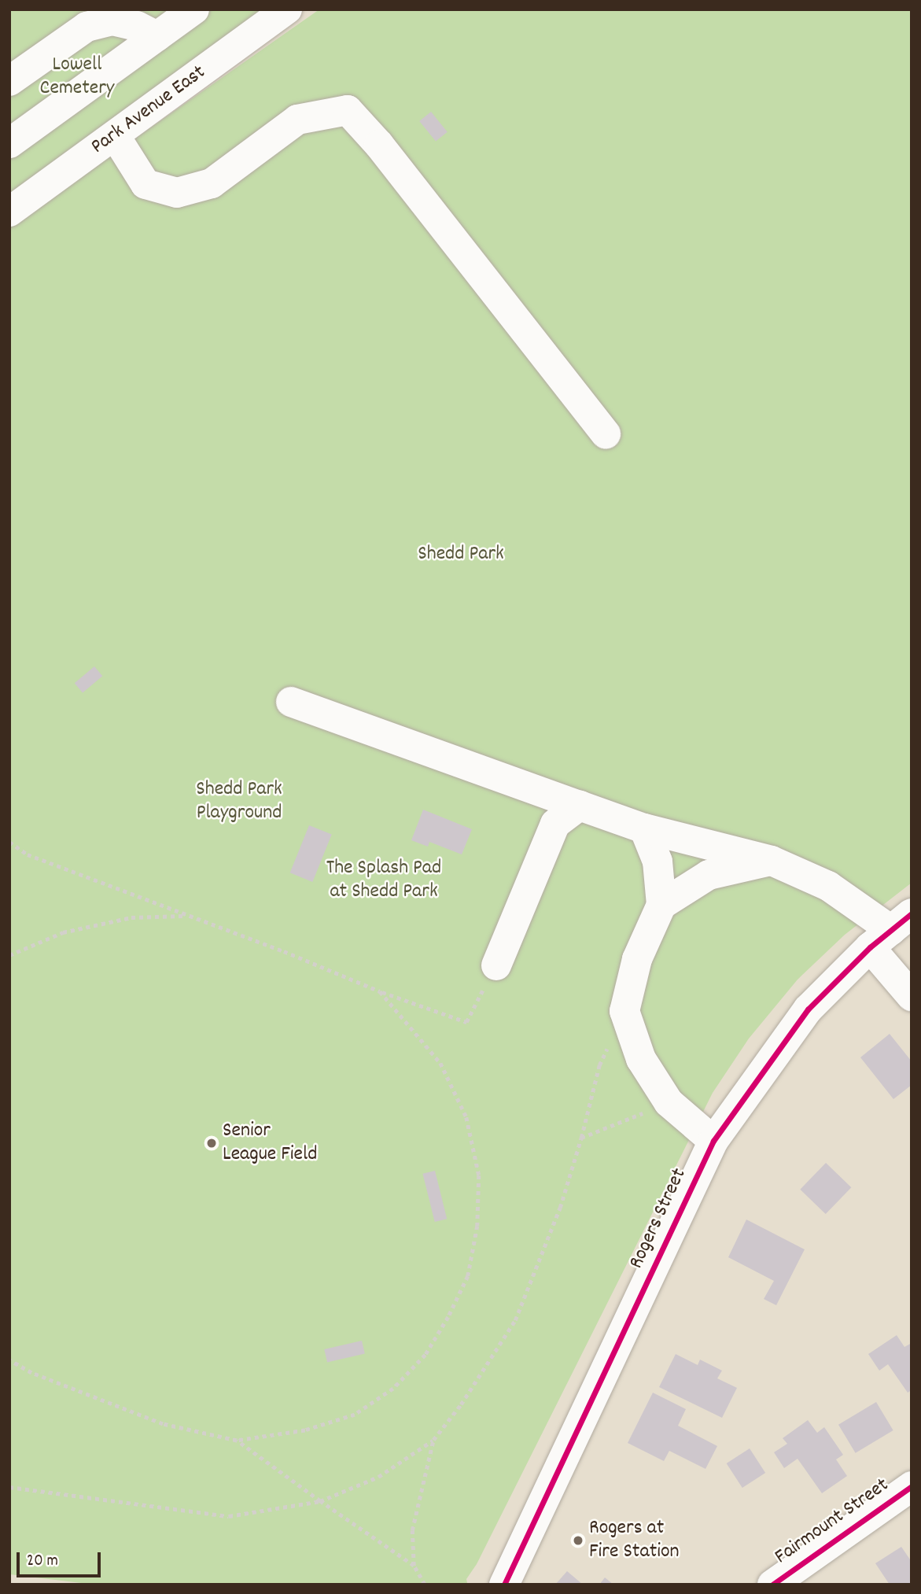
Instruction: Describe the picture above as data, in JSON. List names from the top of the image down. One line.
{"streets":{"main road":["Park Avenue East","Rogers Street","Fairmount Street"]},"parks":["Lowell Cemetery","Shedd Park","Shedd Park Playground","The Splash Pad at Shedd Park"],"places":["Senior League Field","Rogers at Fire Station"],"scale_bar":"20 m"}
